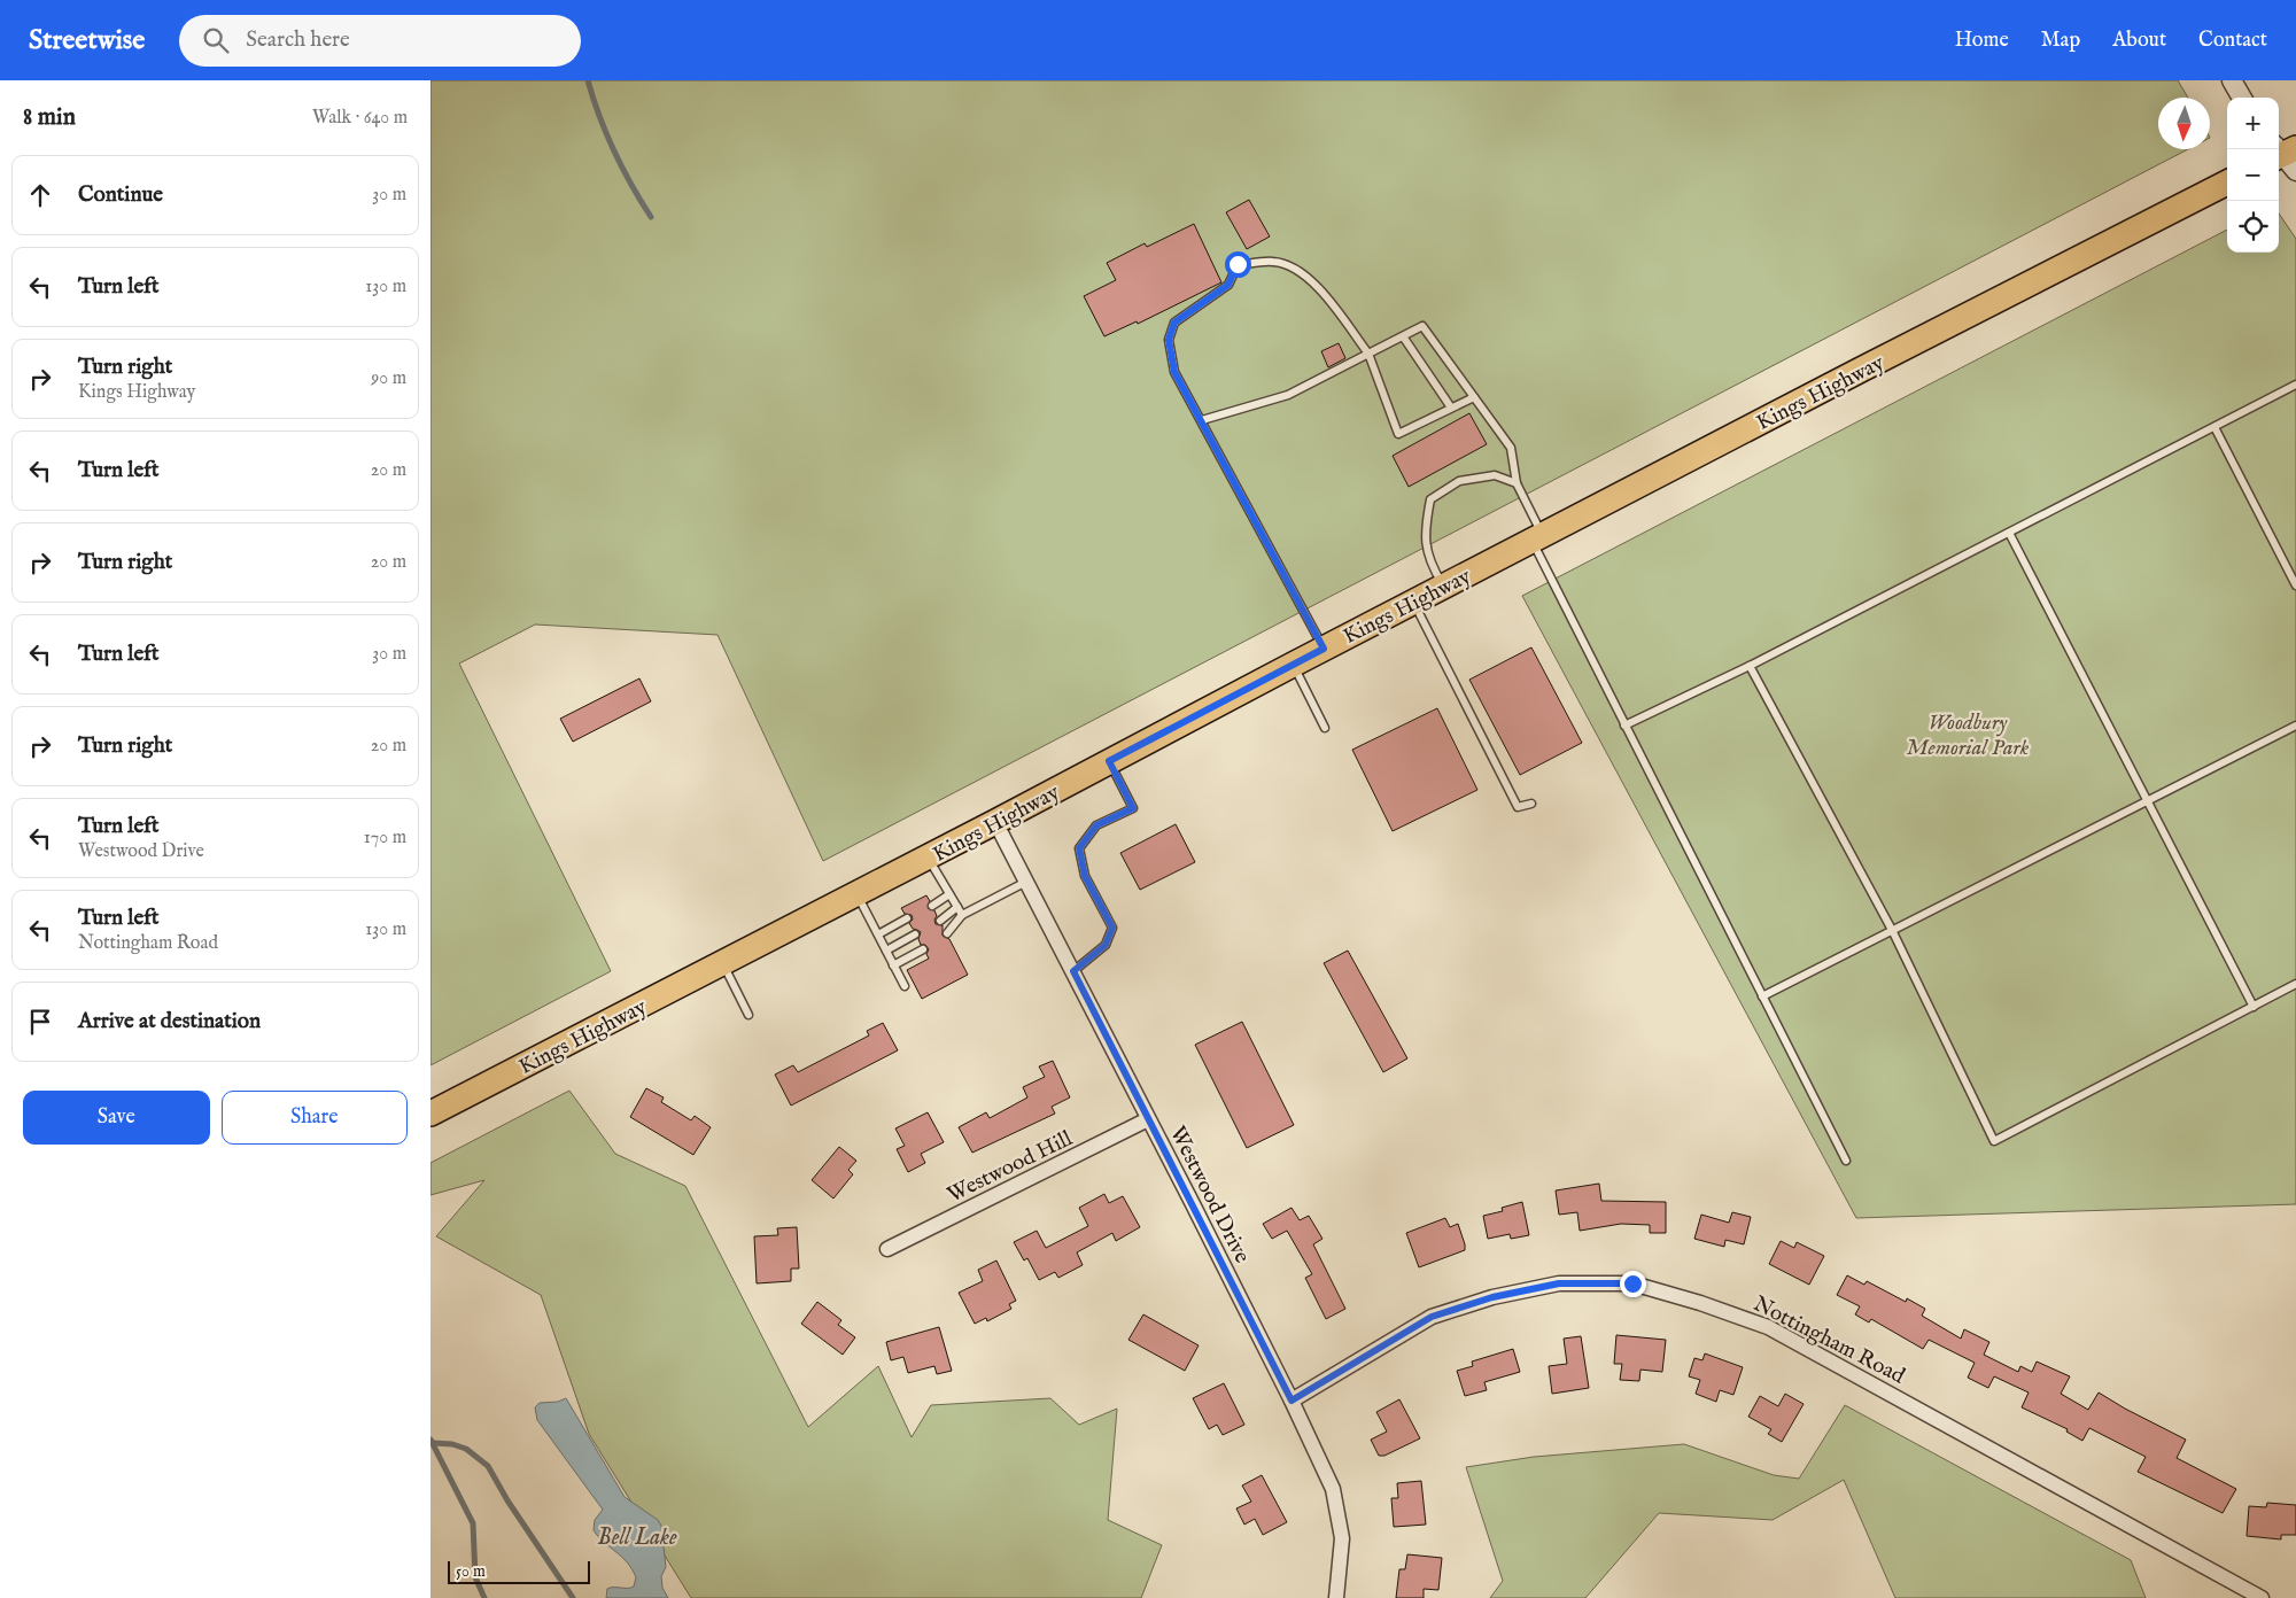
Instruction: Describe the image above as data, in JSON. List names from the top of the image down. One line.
{"streets":{"main road":["Kings Highway"],"street":["Westwood Hill","Westwood Drive","Nottingham Road"]},"crossings":[["Kings Highway","Westwood Drive"],["Westwood Hill","Westwood Drive"],["Westwood Drive","Nottingham Road"]],"water":["Bell Lake"],"parks":["Woodbury Memorial Park"],"scale_bar":"50 m","north":"bottom","page":{"header":"Streetwise","search":"Search here","nav":["Home","Map","About","Contact"],"heading":["8 min","Walk · 640 m"],"map_buttons":["+","−"],"list":[["Continue","30 m"],["Turn left","130 m"],["Turn right","Kings Highway","90 m"],["Turn left","20 m"],["Turn right","20 m"],["Turn left","30 m"],["Turn right","20 m"],["Turn left","Westwood Drive","170 m"],["Turn left","Nottingham Road","130 m"],"Arrive at destination"],"buttons":["Save","Share"],"scale":"50 m"}}
